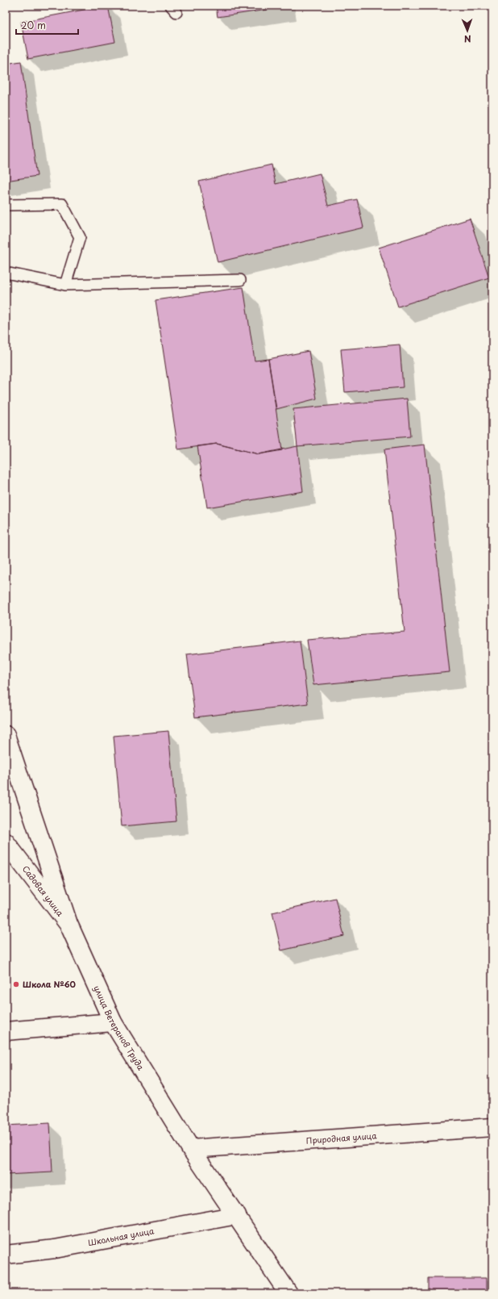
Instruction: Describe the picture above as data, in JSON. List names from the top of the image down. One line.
{"streets":{"street":["Садовая улица","улица Ветеранов Труда","Природная улица","Школьная улица"]},"crossings":[["Садовая улица","улица Ветеранов Труда"],["улица Ветеранов Труда","Природная улица"],["улица Ветеранов Труда","Школьная улица"]],"places":["Школа №60"],"scale_bar":"20 m","north":"bottom"}
